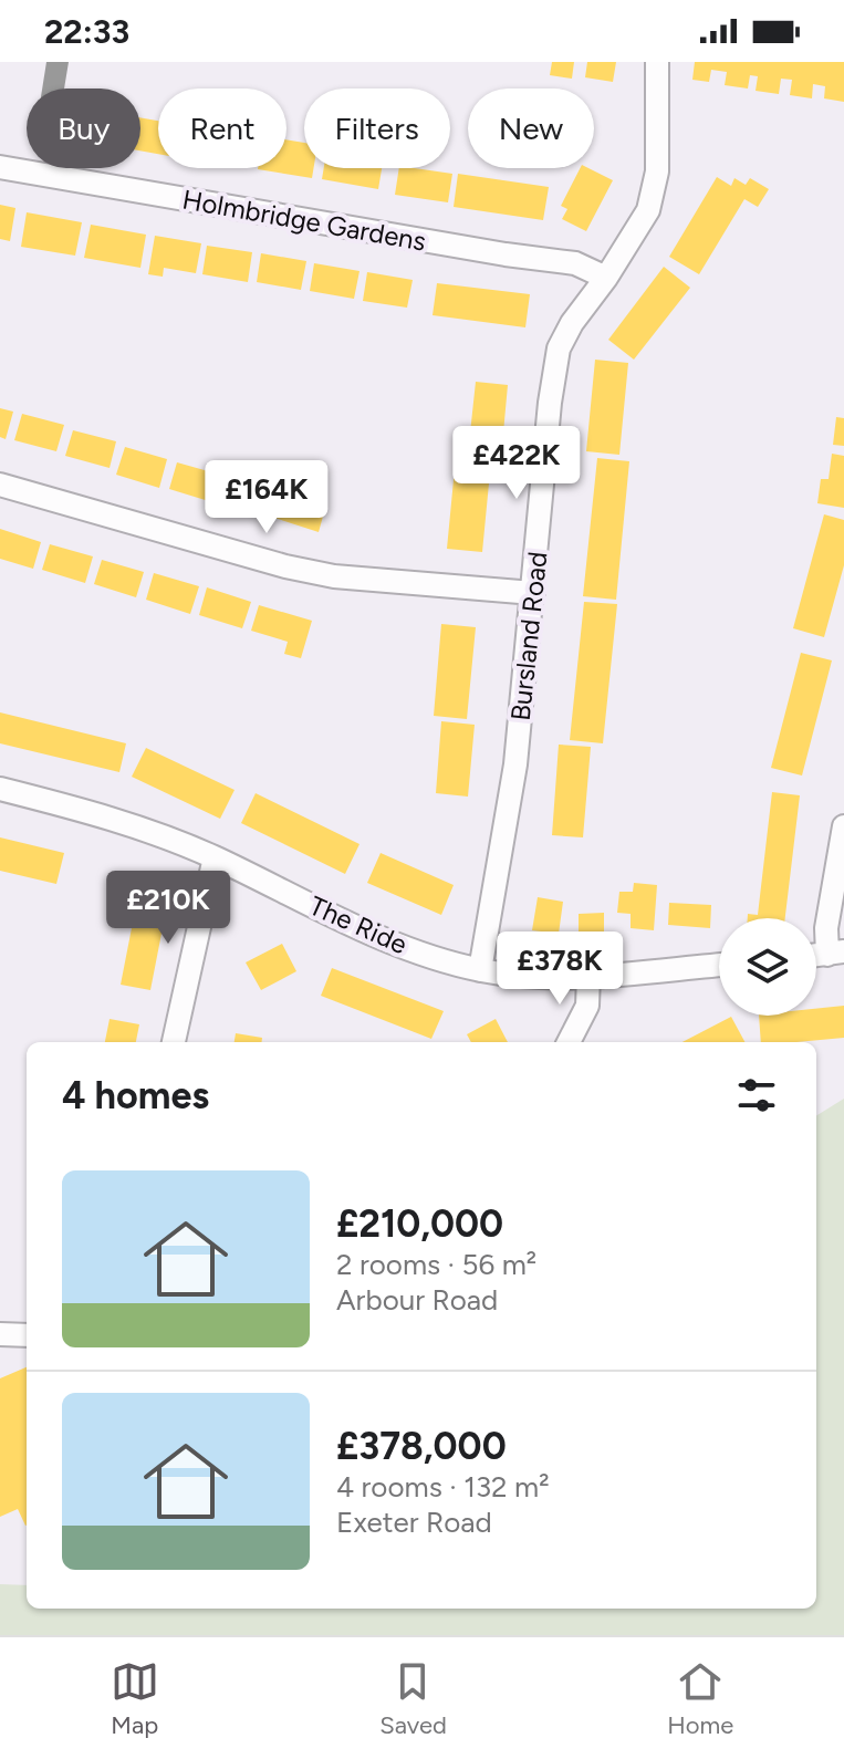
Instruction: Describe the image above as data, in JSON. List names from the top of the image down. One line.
{"streets":{"street":["Holmbridge Gardens","Bursland Road","The Ride"]},"crossings":[["Holmbridge Gardens","Bursland Road"],["Bursland Road","The Ride"]],"page":{"status":"22:33","chip":["Buy","Rent","Filters","New"],"price":["£422K","£164K","£210K","£378K"],"heading":"4 homes","list":[{"name":"£210,000","note":"2 rooms · 56 m² · Arbour Road"},{"name":"£378,000","note":"4 rooms · 132 m² · Exeter Road"}],"tabs":["Map","Saved","Home"]}}
